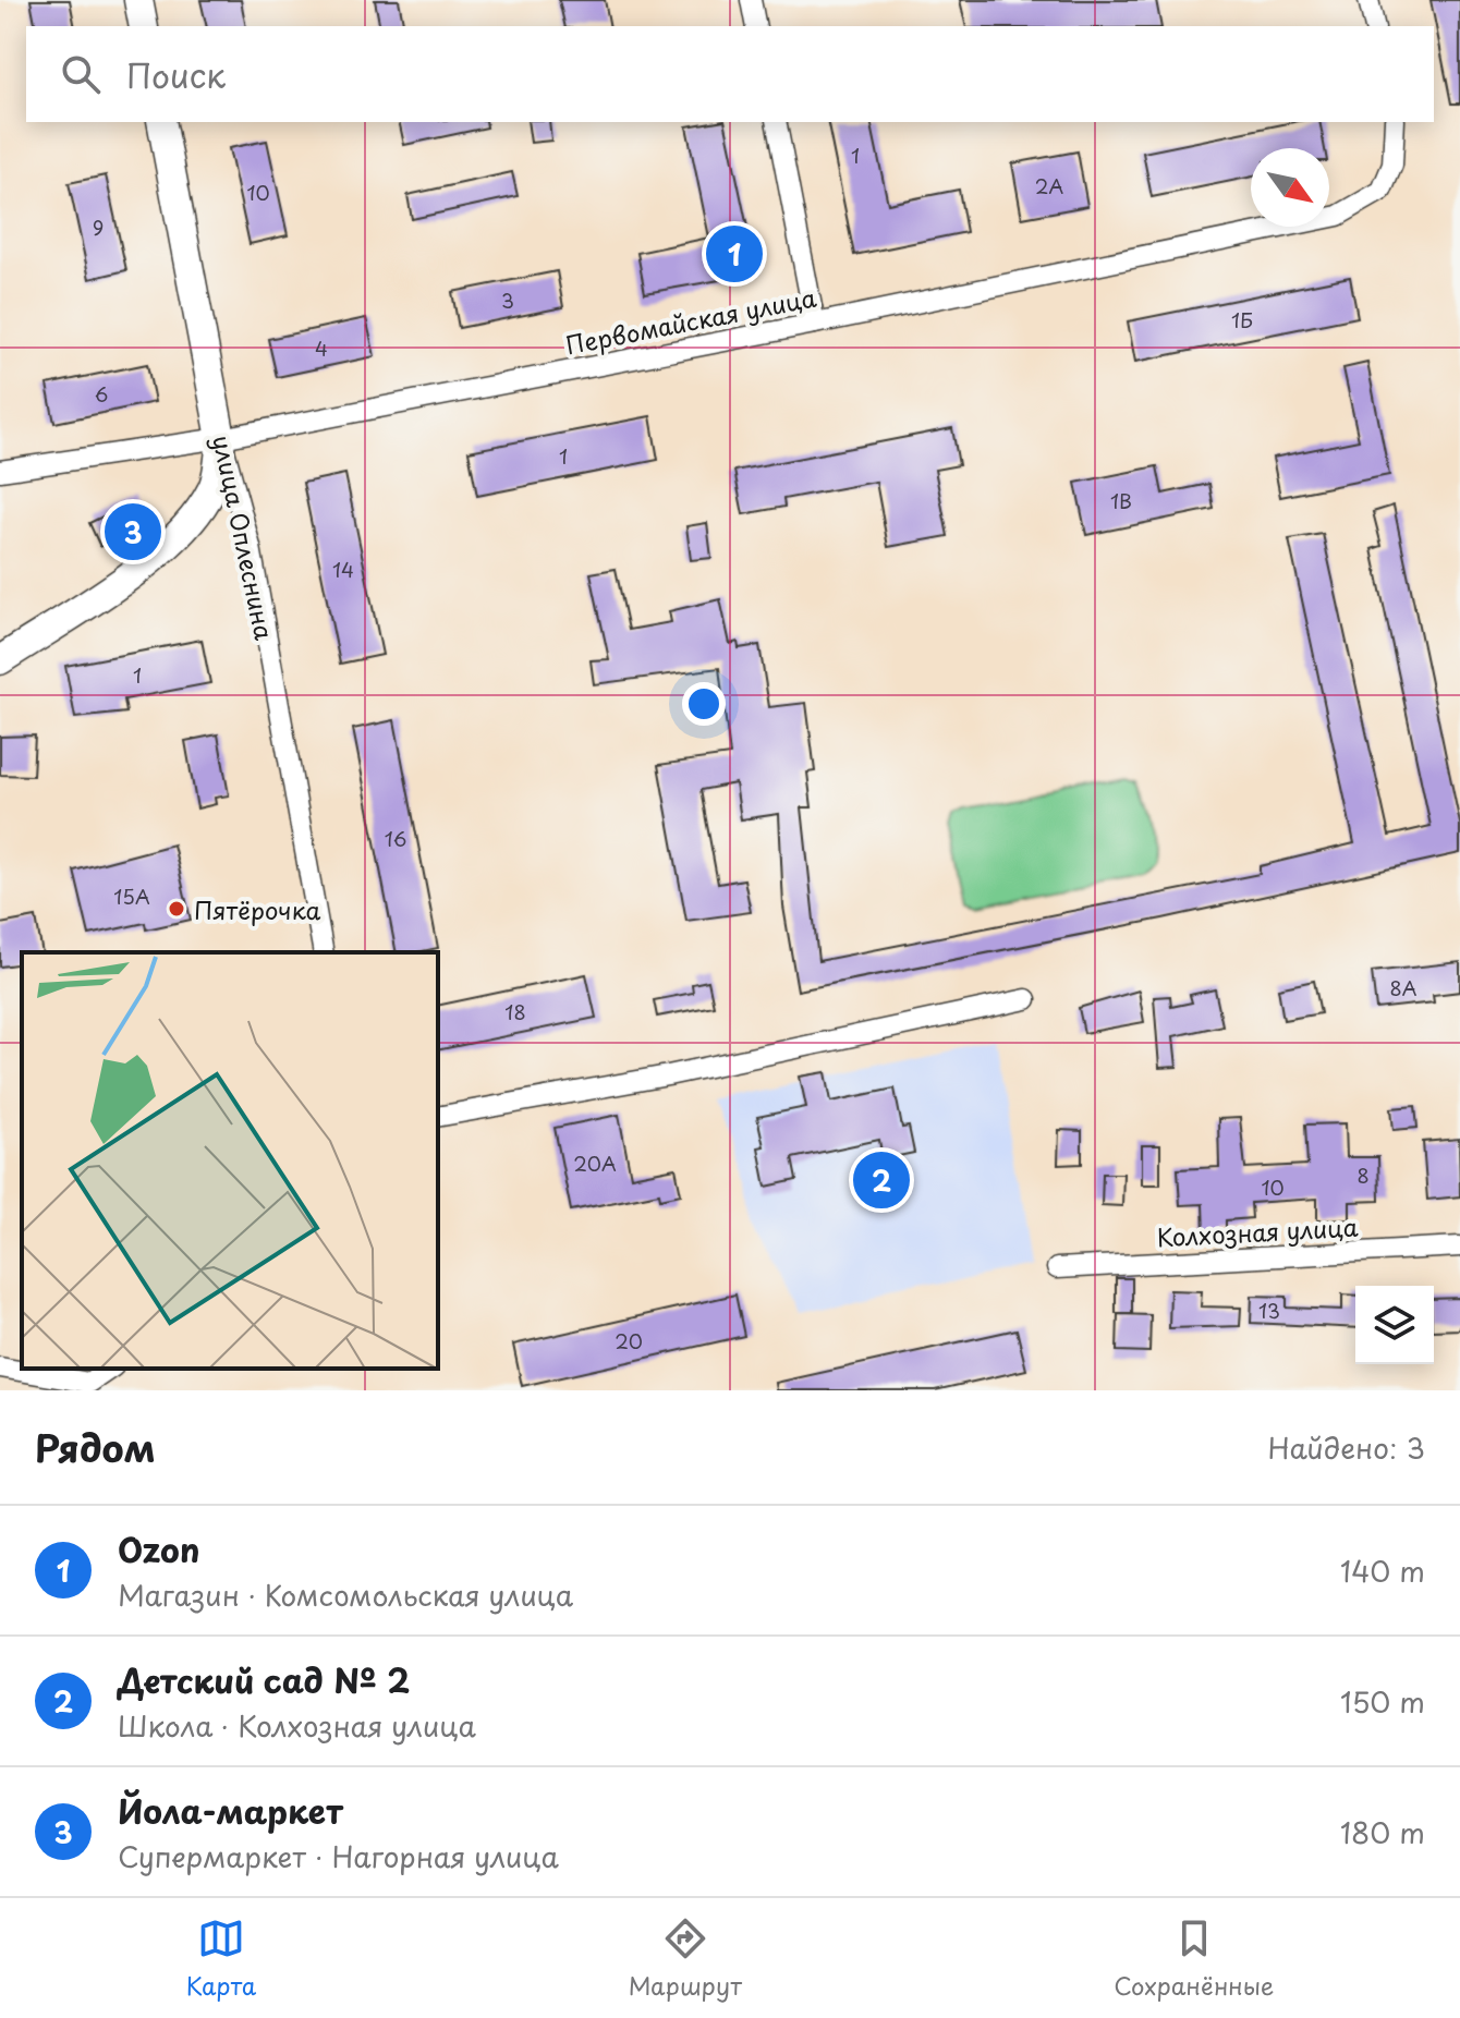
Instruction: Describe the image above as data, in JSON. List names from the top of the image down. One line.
{"streets":{"main road":["улица Оплеснина"],"street":["Первомайская улица","Колхозная улица"]},"crossings":[["Первомайская улица","улица Оплеснина"]],"places":["Пятёрочка"],"house_numbers":["1","2А","10","9","3","1Б","4","6","1","1В","14","1","16","15А","8А","18","20А","8","10","13","20"],"north":"bottom right","page":{"search":"Поиск","pins":["1","3","2"],"heading":["Рядом","Найдено: 3"],"list":[{"mark":"1","name":"Ozon","note":"Магазин · Комсомольская улица","value":"140 m"},{"mark":"2","name":"Детский сад № 2","note":"Школа · Колхозная улица","value":"150 m"},{"mark":"3","name":"Йола-маркет","note":"Супермаркет · Нагорная улица","value":"180 m"}],"nav":["Карта","Маршрут","Сохранённые"]}}
